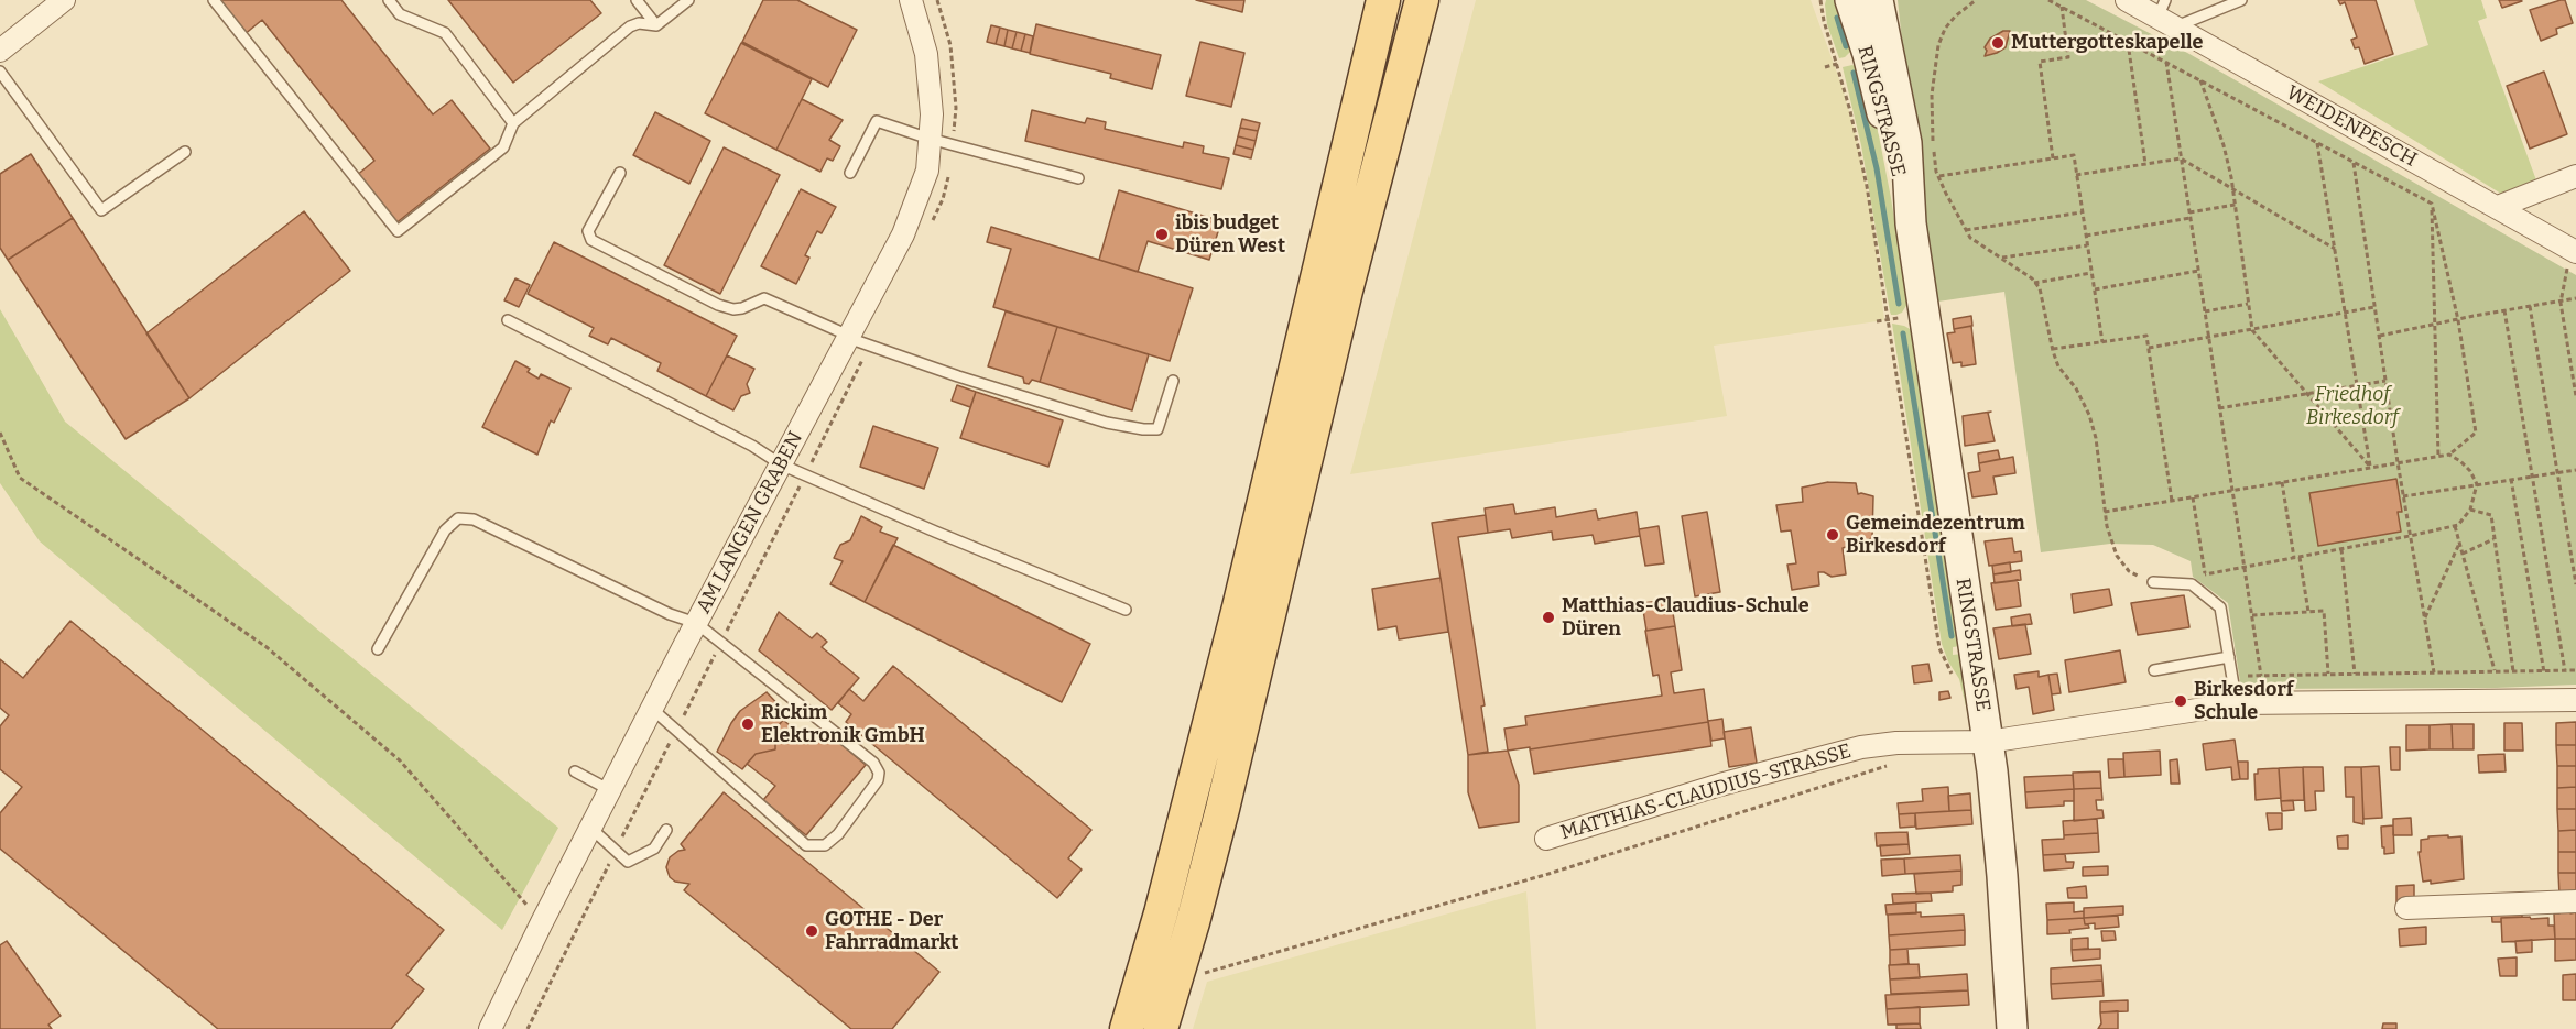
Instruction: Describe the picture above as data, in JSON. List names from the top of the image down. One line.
{"streets":{"main road":["RINGSTRASSE"],"street":["WEIDENPESCH","AM LANGEN GRABEN","MATTHIAS-CLAUDIUS-STRASSE"]},"crossings":[["RINGSTRASSE","MATTHIAS-CLAUDIUS-STRASSE"]],"parks":["Friedhof Birkesdorf"],"places":["Muttergotteskapelle","ibis budget Düren West","Gemeindezentrum Birkesdorf","Matthias-Claudius-Schule Düren","Birkesdorf Schule","Rickim Elektronik GmbH","GOTHE - Der Fahrradmarkt"]}
